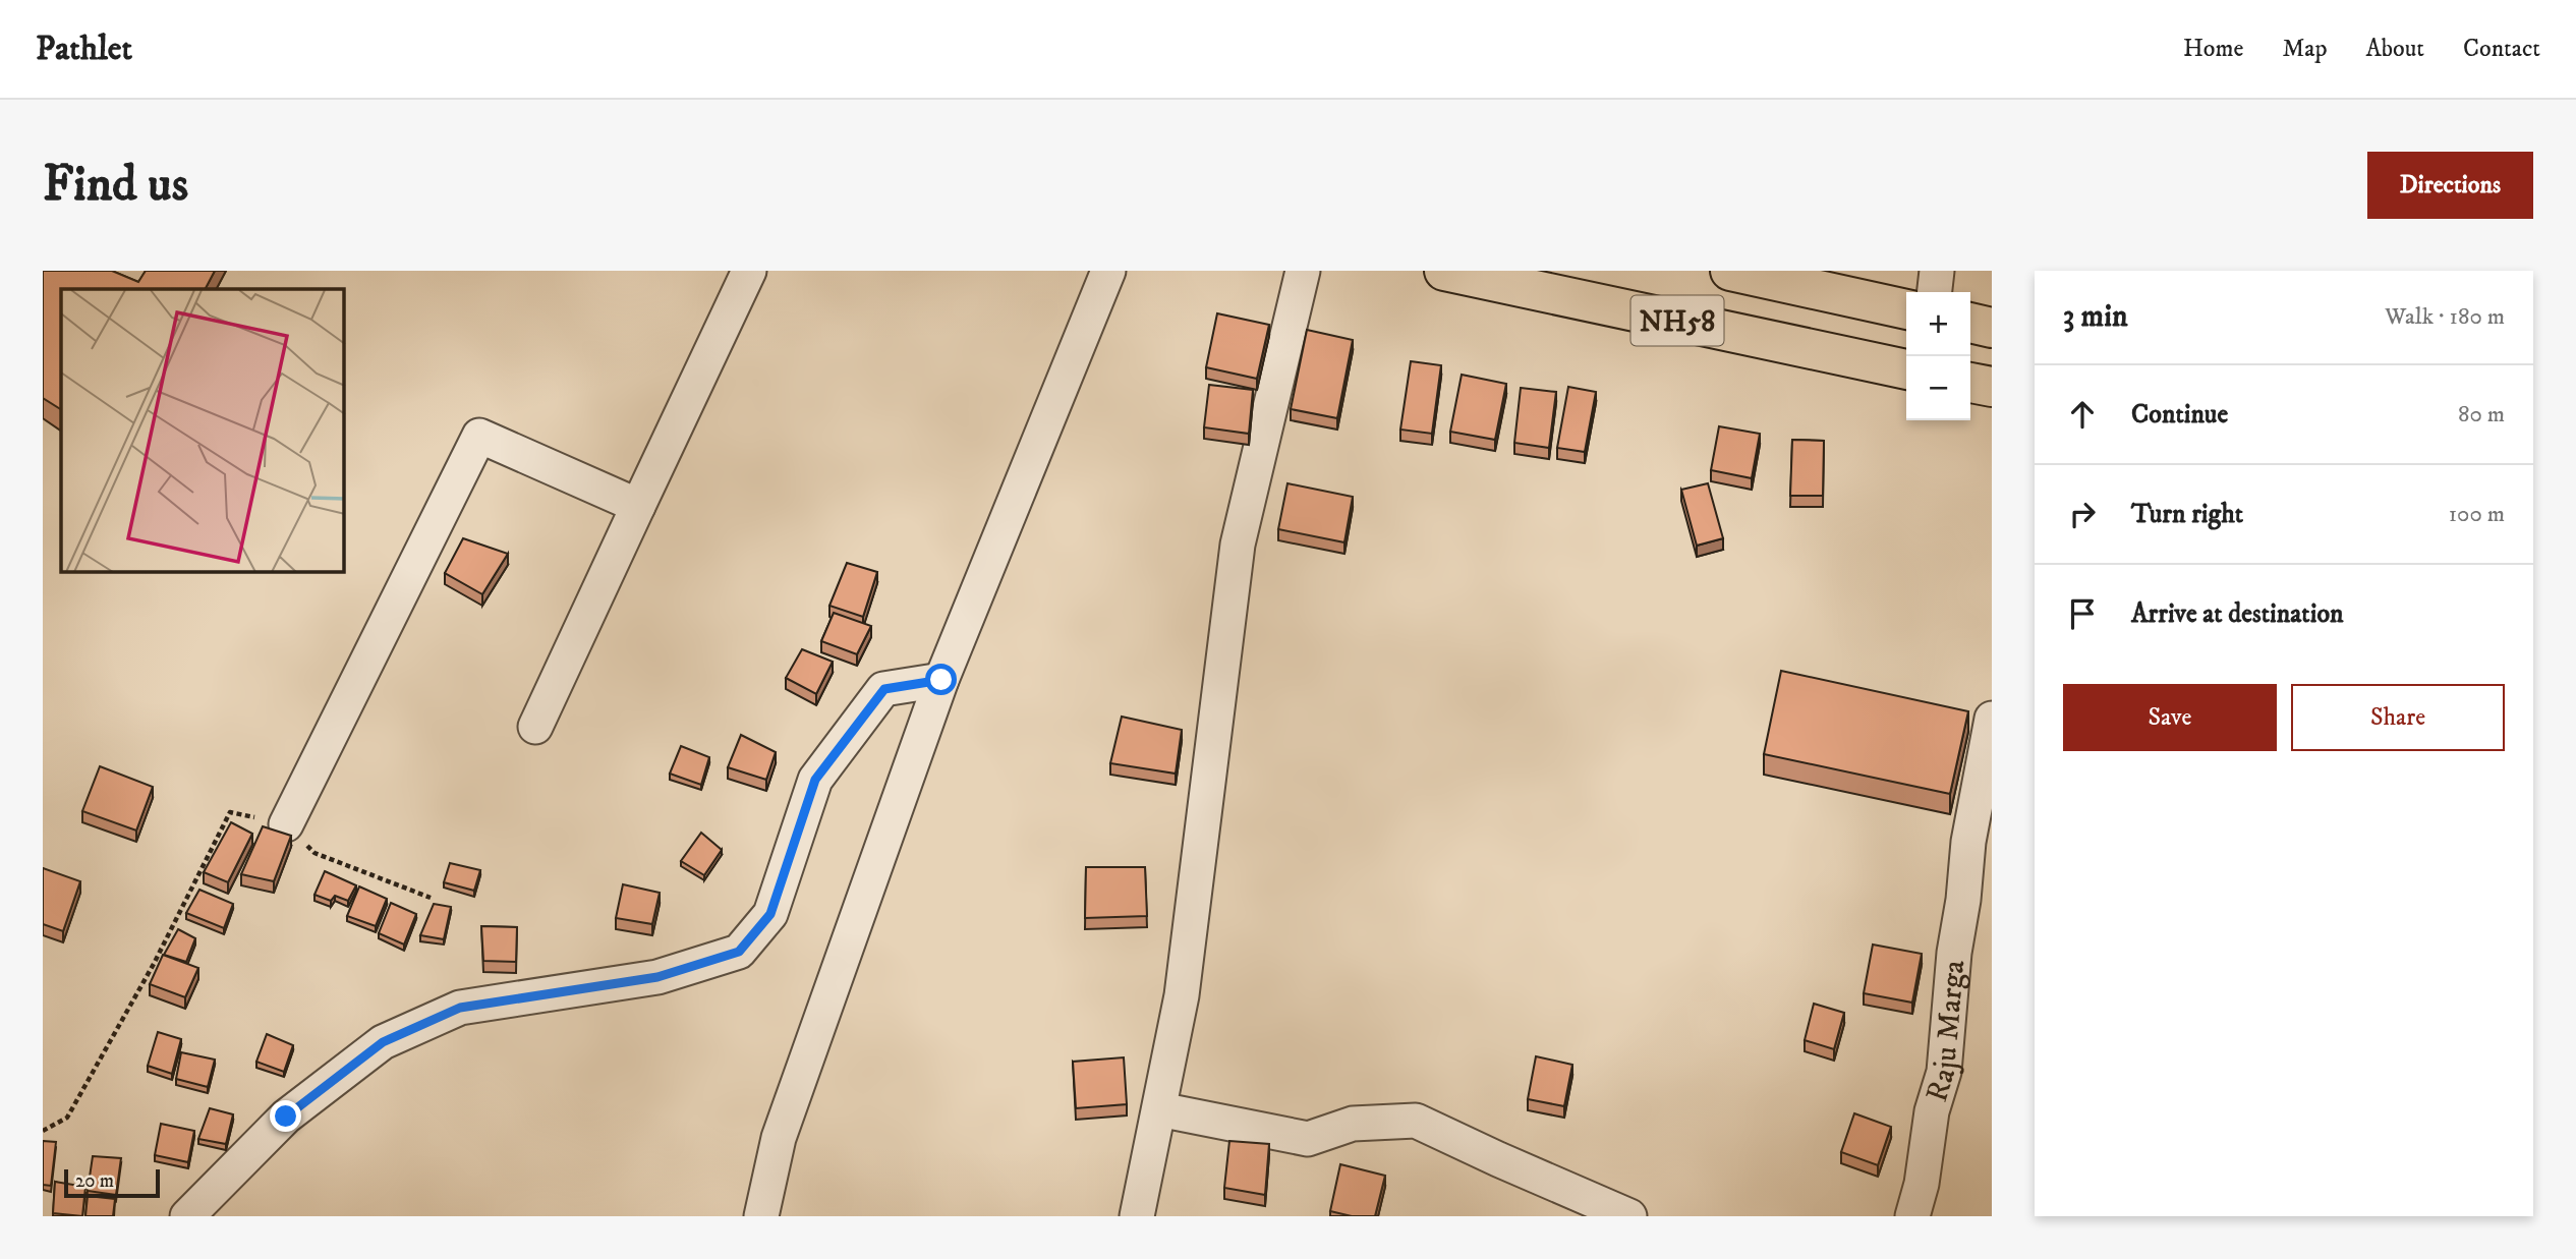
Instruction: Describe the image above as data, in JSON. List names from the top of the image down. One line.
{"streets":{"highway":["NH58"],"street":["Raju Marga"]},"scale_bar":"20 m","page":{"header":"Pathlet","nav":["Home","Map","About","Contact"],"buttons":["Directions",["Save","Share"]],"title":"Find us","heading":["3 min","Walk · 180 m"],"map_buttons":["+","−"],"list":[["Continue","80 m"],["Turn right","100 m"],"Arrive at destination"],"scale":"20 m"}}
